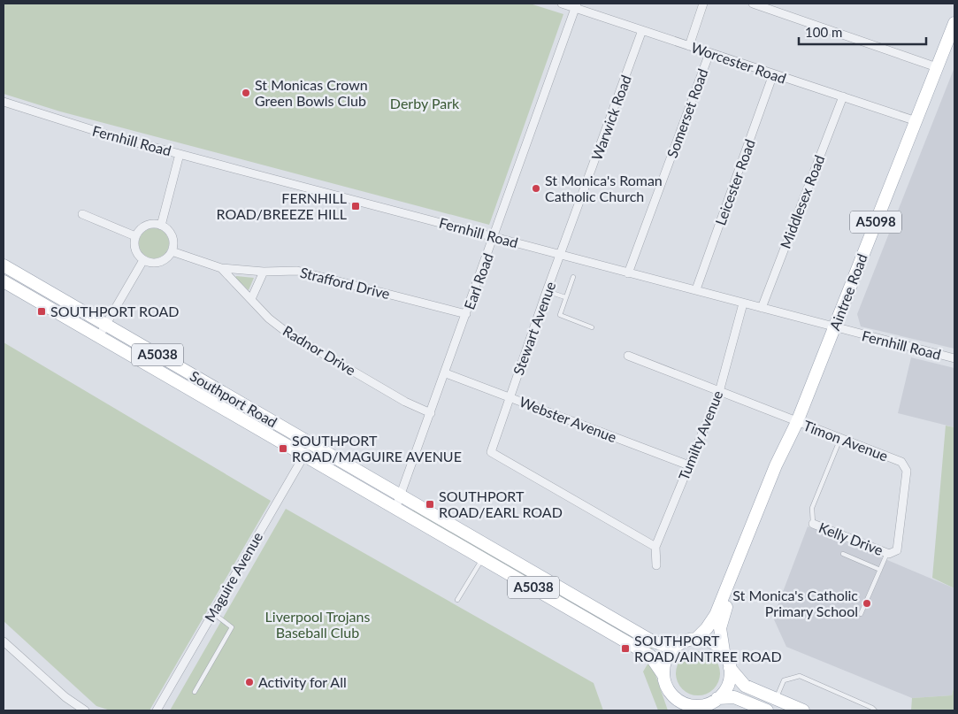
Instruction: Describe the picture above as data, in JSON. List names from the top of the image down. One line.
{"streets":{"main road":["A5098","Aintree Road","A5038","Southport Road"],"street":["Worcester Road","Somerset Road","Warwick Road","Fernhill Road","Leicester Road","Middlesex Road","Earl Road","Strafford Drive","Stewart Avenue","Radnor Drive","Webster Avenue","Tumilty Avenue","Timon Avenue","Kelly Drive","Maguire Avenue"]},"crossings":[["Worcester Road","Somerset Road"],["Worcester Road","Warwick Road"],["Worcester Road","Leicester Road"],["Worcester Road","Middlesex Road"],["Worcester Road","Earl Road"],["Worcester Road","Aintree Road"],["Somerset Road","Fernhill Road"],["Warwick Road","Fernhill Road"],["Warwick Road","Stewart Avenue"],["Fernhill Road","Leicester Road"],["Fernhill Road","Middlesex Road"],["Fernhill Road","Earl Road"],["Fernhill Road","Aintree Road"],["Fernhill Road","Stewart Avenue"],["Fernhill Road","Tumilty Avenue"],["Earl Road","Strafford Drive"],["Earl Road","Radnor Drive"],["Earl Road","Southport Road"],["Earl Road","Webster Avenue"],["Strafford Drive","Radnor Drive"],["Aintree Road","A5038"],["Aintree Road","Southport Road"],["Aintree Road","Timon Avenue"],["Stewart Avenue","Webster Avenue"],["Stewart Avenue","Tumilty Avenue"],["A5038","Southport Road"],["Southport Road","Maguire Avenue"],["Webster Avenue","Tumilty Avenue"],["Tumilty Avenue","Timon Avenue"],["Timon Avenue","Kelly Drive"]],"parks":["Derby Park","Liverpool Trojans Baseball Club"],"places":{"other":["St Monicas Crown Green Bowls Club","St Monica's Roman Catholic Church","St Monica's Catholic Primary School","Activity for All"],"transit":["FERNHILL ROAD/BREEZE HILL","SOUTHPORT ROAD","SOUTHPORT ROAD/MAGUIRE AVENUE","SOUTHPORT ROAD/EARL ROAD","SOUTHPORT ROAD/AINTREE ROAD"]},"scale_bar":"100 m"}
